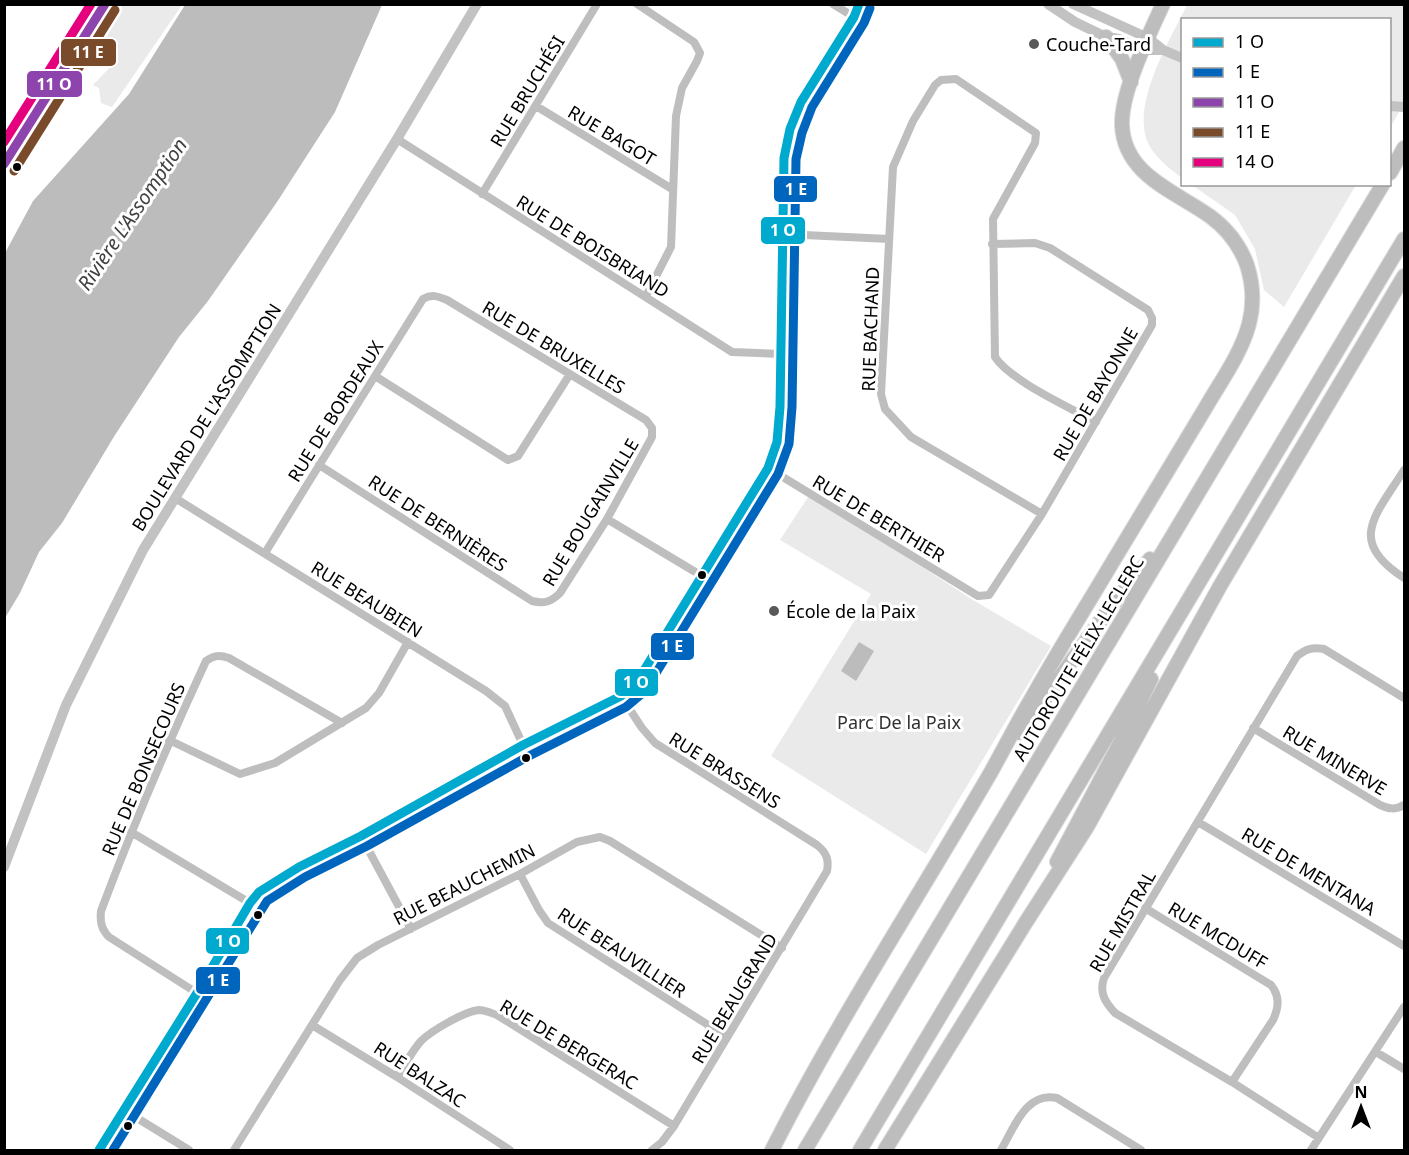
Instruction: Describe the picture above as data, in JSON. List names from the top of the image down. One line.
{"streets":{"highway":["AUTOROUTE FÉLIX-LECLERC"],"street":["RUE BRUCHÉSI","RUE BAGOT","RUE DE BOISBRIAND","RUE BACHAND","RUE DE BRUXELLES","RUE DE BAYONNE","RUE DE BORDEAUX","BOULEVARD DE L'ASSOMPTION","RUE BOUGAINVILLE","RUE DE BERTHIER","RUE DE BERNIÈRES","RUE BEAUBIEN","RUE MINERVE","RUE DE BONSECOURS","RUE BRASSENS","RUE DE MENTANA","RUE BEAUCHEMIN","RUE MISTRAL","RUE MCDUFF","RUE BEAUVILLIER","RUE BEAUGRAND","RUE DE BERGERAC","RUE BALZAC"]},"crossings":[["RUE BRUCHÉSI","RUE BAGOT"],["RUE BRUCHÉSI","RUE DE BOISBRIAND"],["RUE DE BOISBRIAND","BOULEVARD DE L'ASSOMPTION"],["RUE BACHAND","RUE DE BAYONNE"],["RUE DE BRUXELLES","RUE DE BORDEAUX"],["RUE DE BRUXELLES","RUE BOUGAINVILLE"],["RUE DE BAYONNE","RUE DE BERTHIER"],["RUE DE BORDEAUX","RUE DE BERNIÈRES"],["RUE DE BORDEAUX","RUE BEAUBIEN"],["BOULEVARD DE L'ASSOMPTION","RUE BEAUBIEN"],["RUE BOUGAINVILLE","RUE DE BERNIÈRES"],["RUE MINERVE","RUE MISTRAL"],["RUE BRASSENS","RUE BEAUGRAND"],["RUE DE MENTANA","RUE MISTRAL"],["RUE BEAUCHEMIN","RUE BEAUVILLIER"],["RUE BEAUCHEMIN","RUE BEAUGRAND"],["RUE BEAUCHEMIN","RUE BALZAC"],["RUE MISTRAL","RUE MCDUFF"],["RUE BEAUVILLIER","RUE BEAUGRAND"],["RUE BEAUGRAND","RUE DE BERGERAC"],["RUE DE BERGERAC","RUE BALZAC"]],"water":["Rivière L'Assomption"],"parks":["Parc De la Paix"],"places":["Couche-Tard","École de la Paix"],"legend":["1 O","1 E","11 O","11 E","14 O"],"north":"top"}
